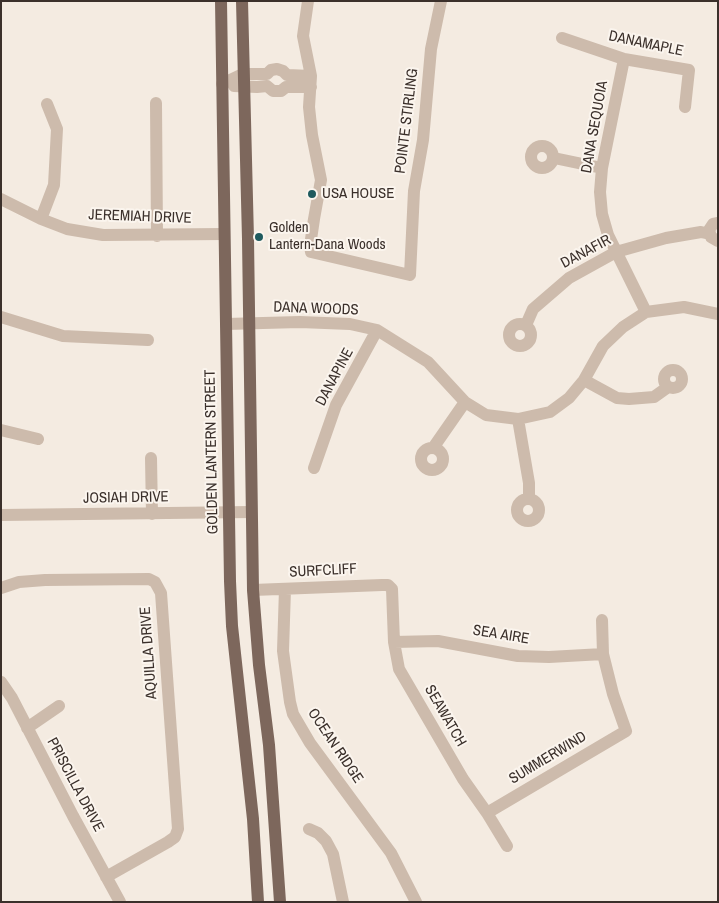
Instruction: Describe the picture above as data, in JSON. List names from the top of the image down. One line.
{"streets":{"main road":["GOLDEN LANTERN STREET"],"street":["DANAMAPLE","POINTE STIRLING","DANA SEQUOIA","JEREMIAH DRIVE","DANAFIR","DANA WOODS","DANAPINE","JOSIAH DRIVE","SURFCLIFF","SEA AIRE","AQUILLA DRIVE","SEAWATCH","OCEAN RIDGE","SUMMERWIND","PRISCILLA DRIVE"]},"crossings":[["DANAMAPLE","DANA SEQUOIA"],["DANA SEQUOIA","DANAFIR"],["DANA SEQUOIA","DANA WOODS"],["JEREMIAH DRIVE","GOLDEN LANTERN STREET"],["DANA WOODS","DANAPINE"],["DANA WOODS","GOLDEN LANTERN STREET"],["GOLDEN LANTERN STREET","JOSIAH DRIVE"],["SURFCLIFF","SEAWATCH"],["SURFCLIFF","OCEAN RIDGE"],["SEA AIRE","SEAWATCH"],["SEA AIRE","SUMMERWIND"],["AQUILLA DRIVE","PRISCILLA DRIVE"],["SEAWATCH","SUMMERWIND"]],"places":["USA HOUSE","Golden Lantern-Dana Woods"]}
